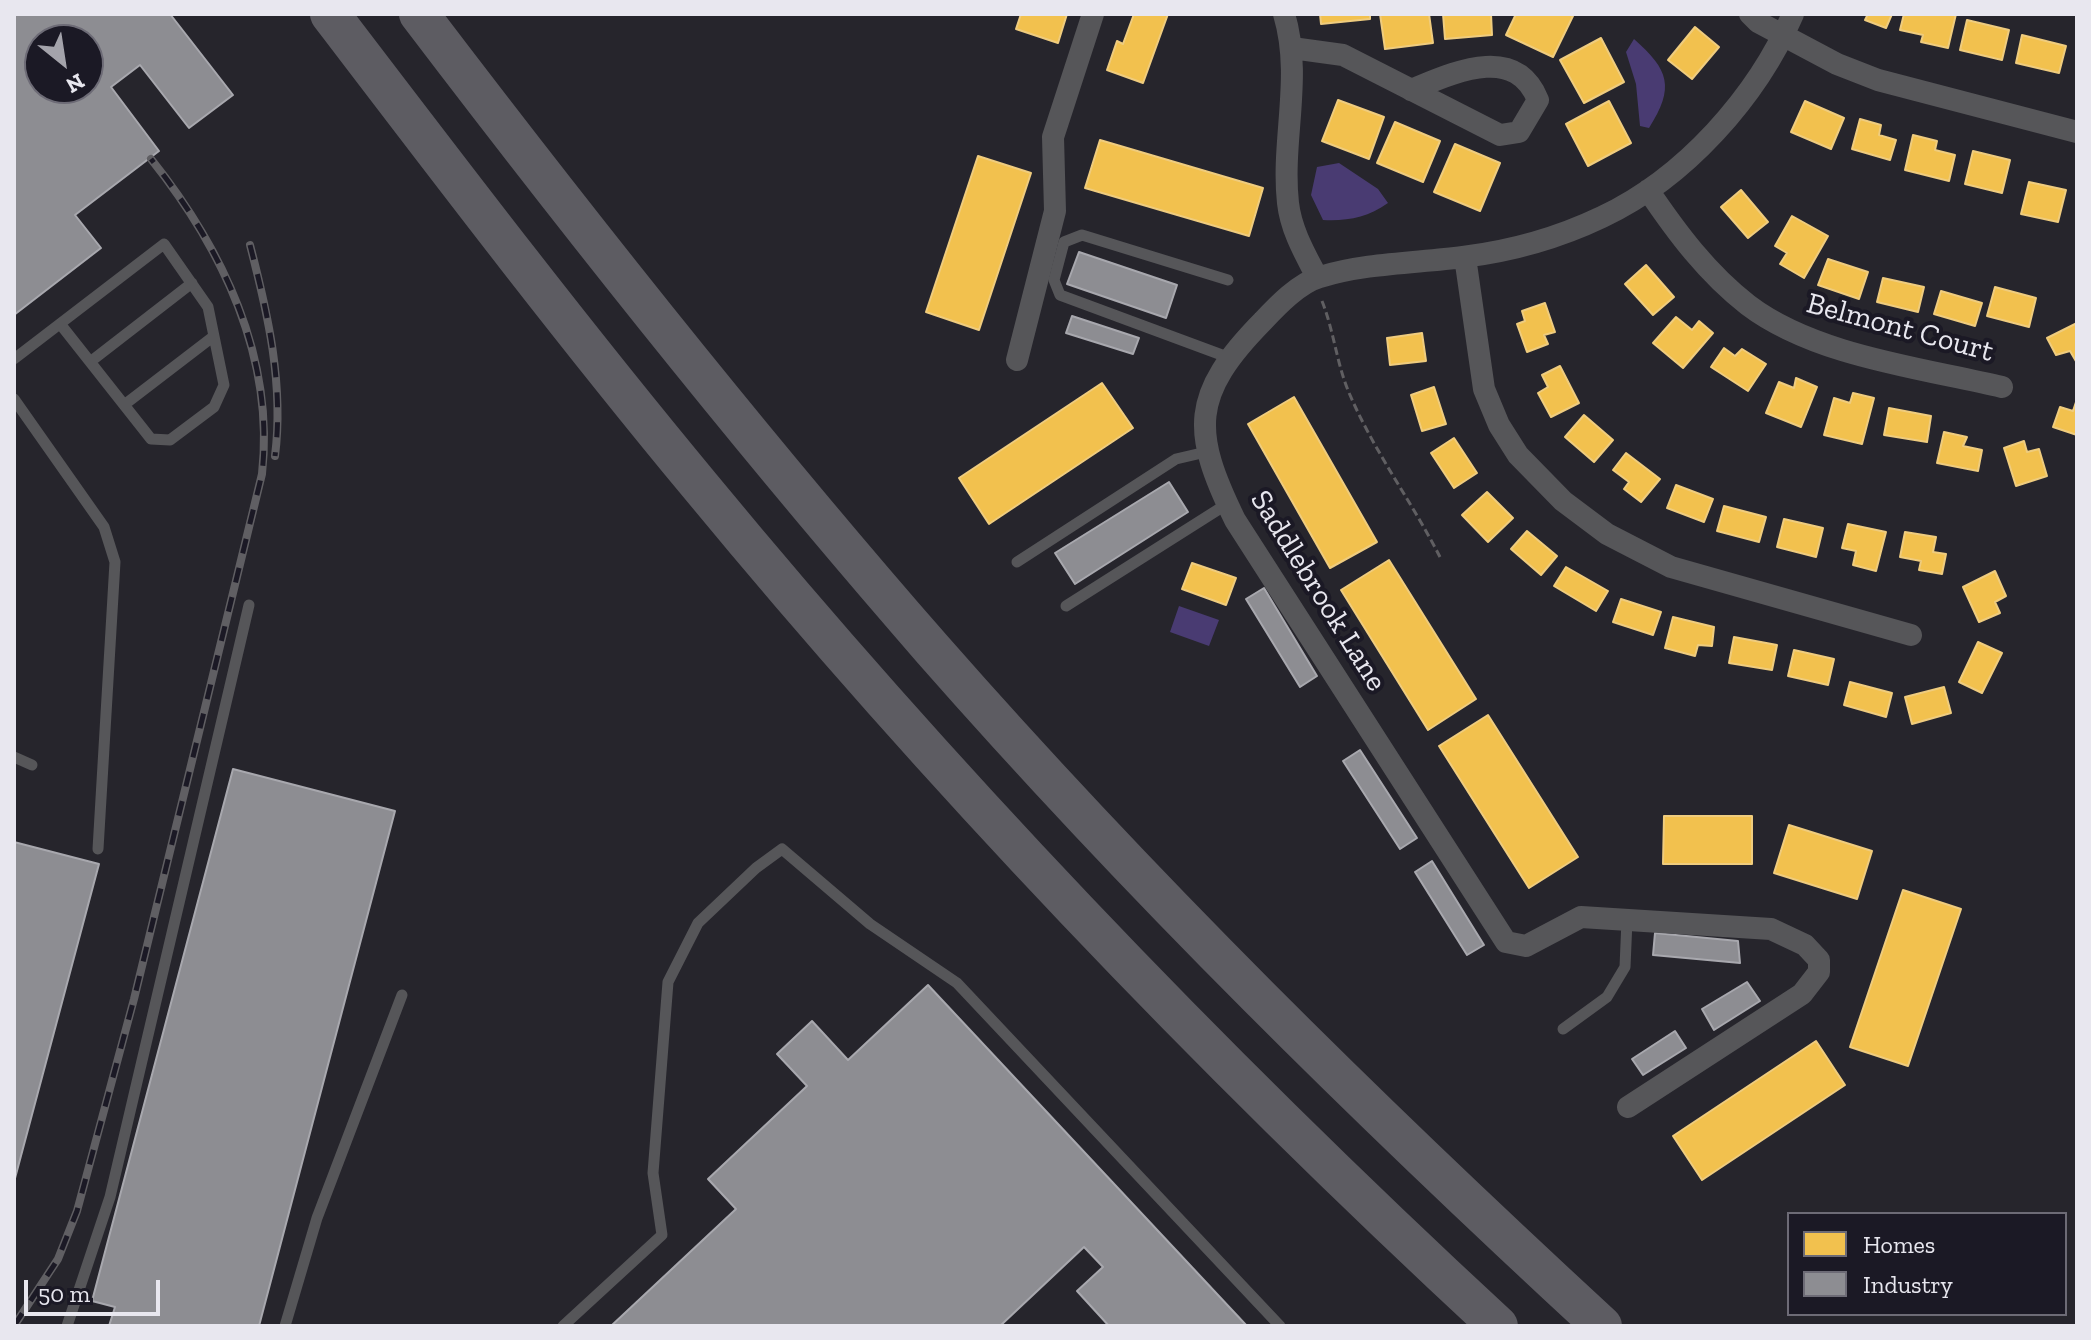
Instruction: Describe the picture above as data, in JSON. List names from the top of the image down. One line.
{"streets":{"street":["Belmont Court","Saddlebrook Lane"]},"legend":["Homes","Industry"],"scale_bar":"50 m","north":"bottom right"}
